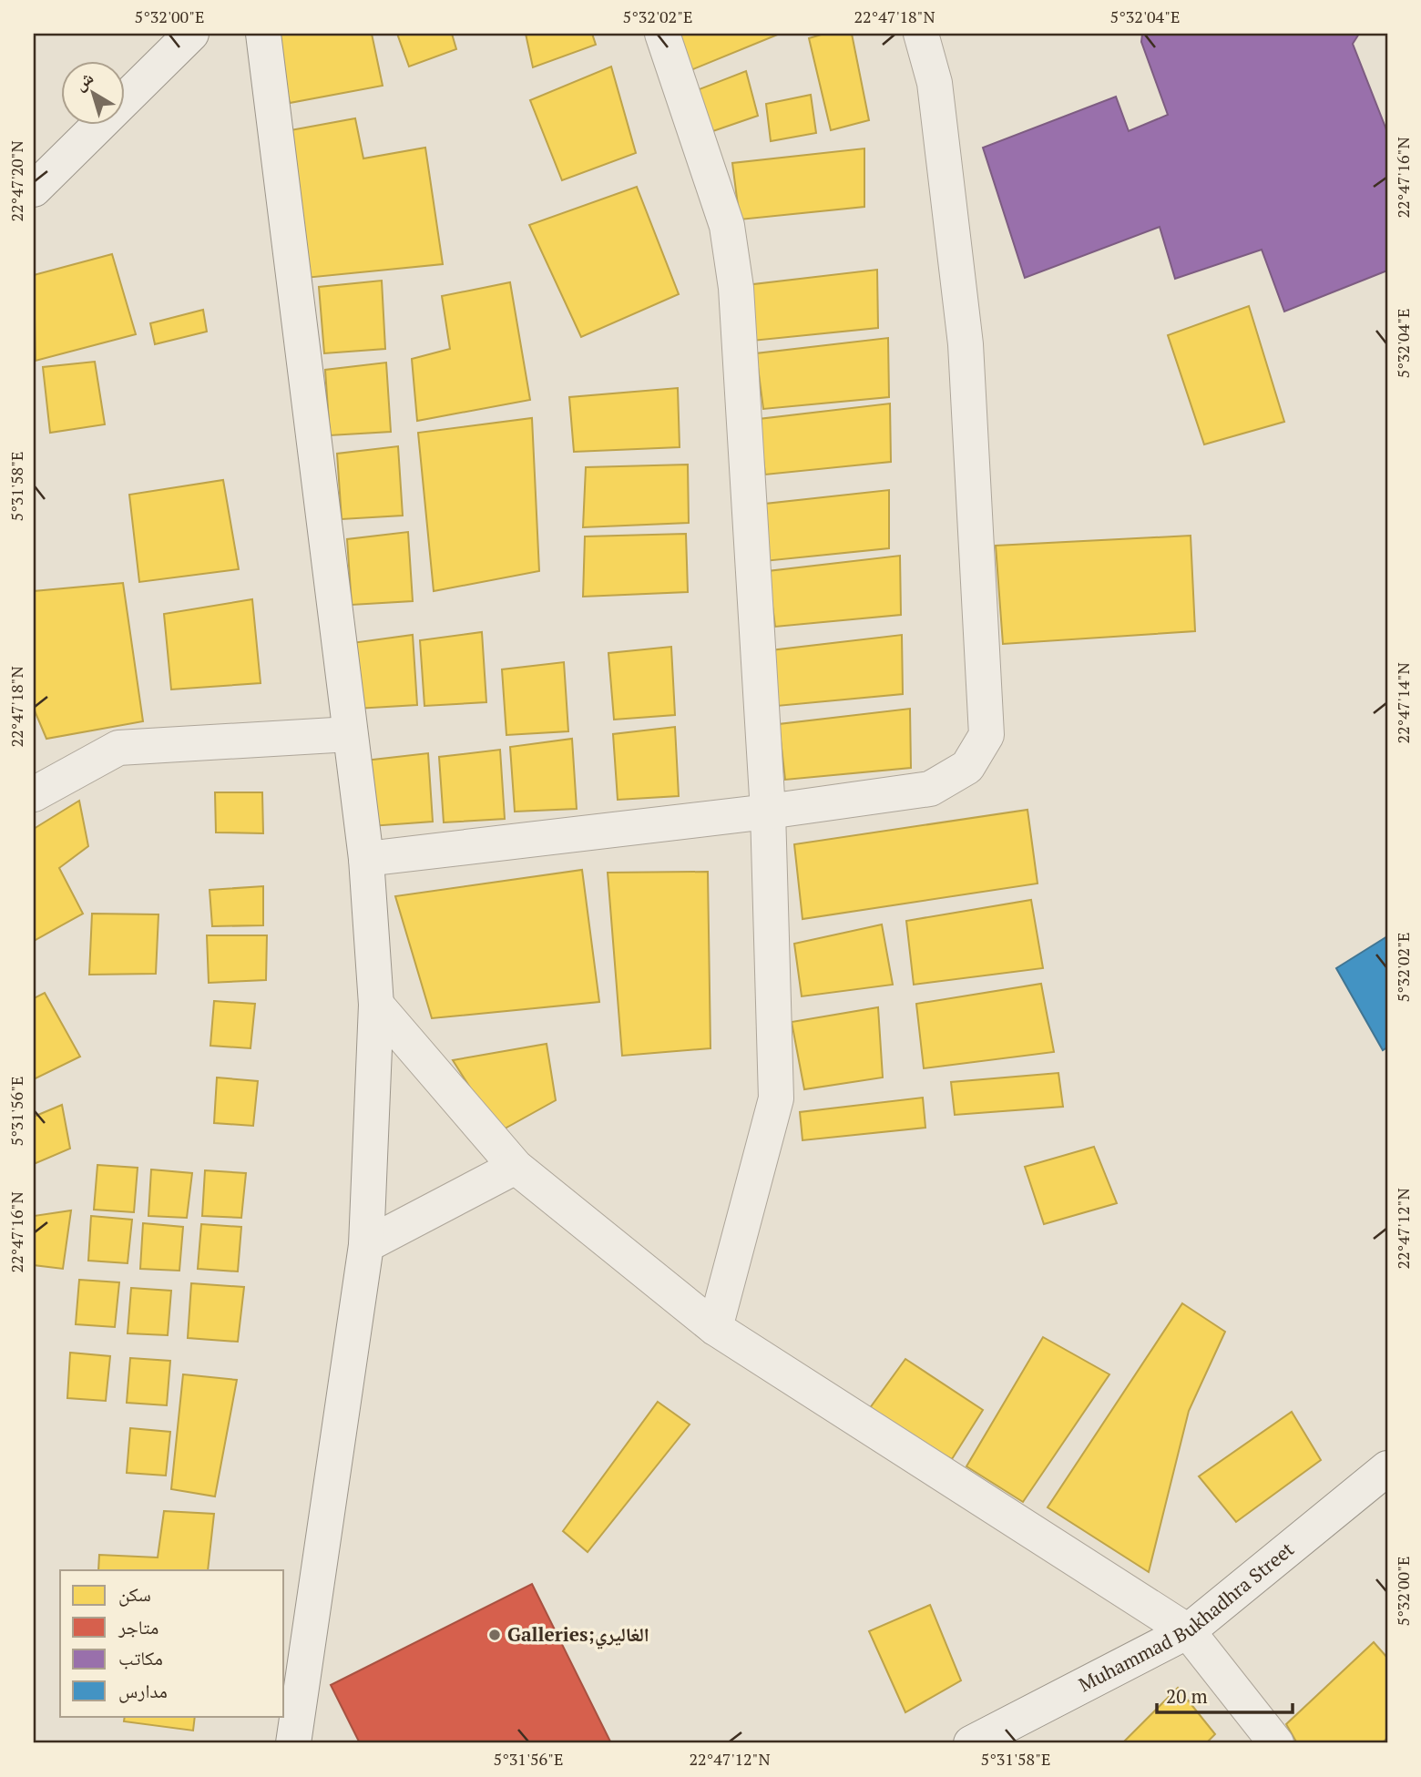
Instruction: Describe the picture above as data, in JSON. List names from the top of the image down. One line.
{"streets":{"street":["Muhammad Bukhadhra Street"]},"places":["Galleries;الغاليري"],"legend":["سكن","متاجر","مكاتب","مدارس"],"scale_bar":"20 m","north":"top left","coordinates":["5°32'00\"E","5°32'02\"E","22°47'18\"N","5°32'04\"E","22°47'16\"N","22°47'20\"N","5°31'58\"E","22°47'14\"N","5°31'56\"E","22°47'12\"N"]}
